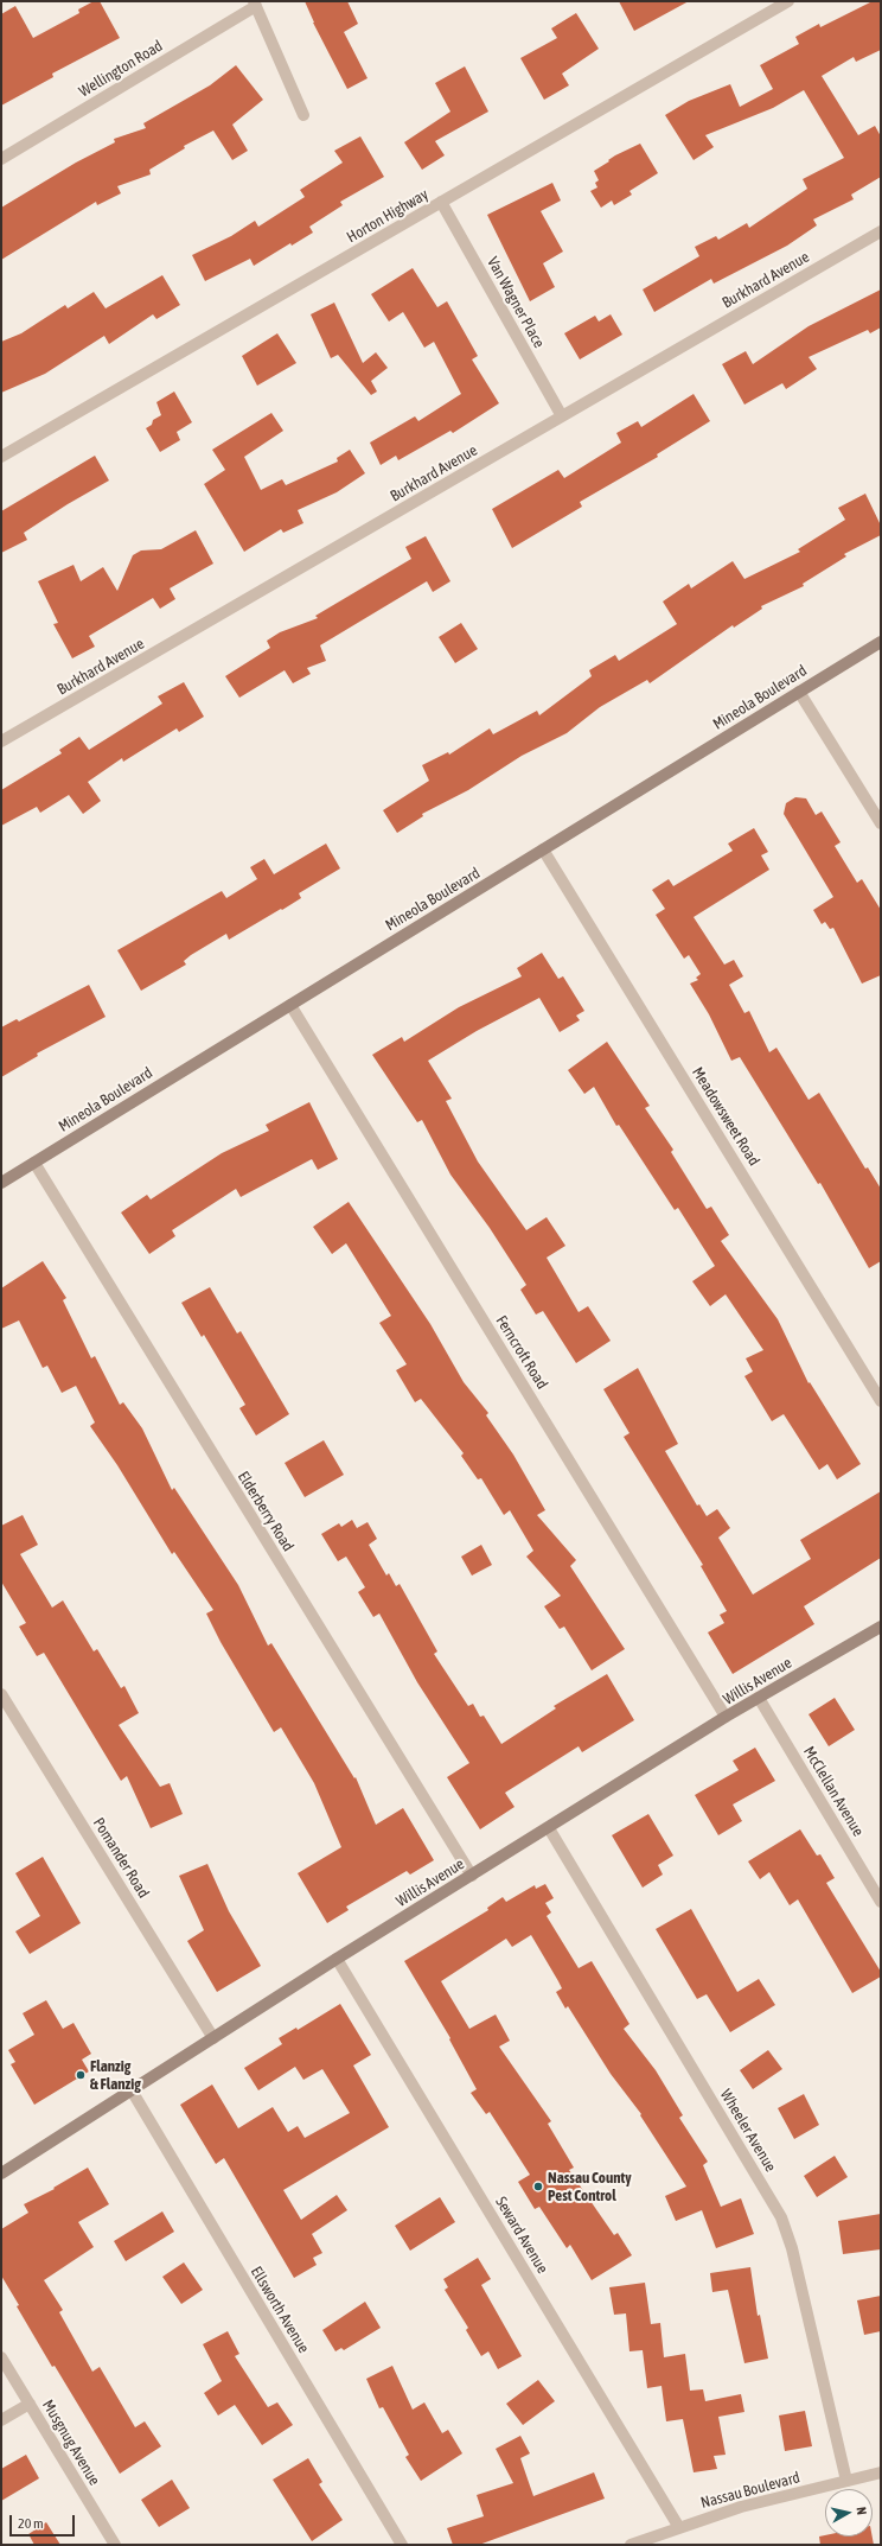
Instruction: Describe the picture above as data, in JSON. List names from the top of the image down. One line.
{"streets":{"main road":["Mineola Boulevard","Willis Avenue"],"street":["Wellington Road","Horton Highway","Burkhard Avenue","Van Wagner Place","Meadowsweet Road","Ferncroft Road","Elderberry Road","McClellan Avenue","Pomander Road","Wheeler Avenue","Seward Avenue","Ellsworth Avenue","Musgnug Avenue","Nassau Boulevard"]},"crossings":[["Horton Highway","Van Wagner Place"],["Burkhard Avenue","Van Wagner Place"],["Mineola Boulevard","Meadowsweet Road"],["Mineola Boulevard","Ferncroft Road"],["Mineola Boulevard","Elderberry Road"],["Ferncroft Road","Willis Avenue"],["Elderberry Road","Willis Avenue"],["Willis Avenue","McClellan Avenue"],["Willis Avenue","Pomander Road"],["Willis Avenue","Wheeler Avenue"],["Willis Avenue","Seward Avenue"],["Willis Avenue","Ellsworth Avenue"],["Wheeler Avenue","Nassau Boulevard"],["Seward Avenue","Nassau Boulevard"]],"places":["Flanzig & Flanzig","Nassau County Pest Control"],"scale_bar":"20 m","north":"right"}
